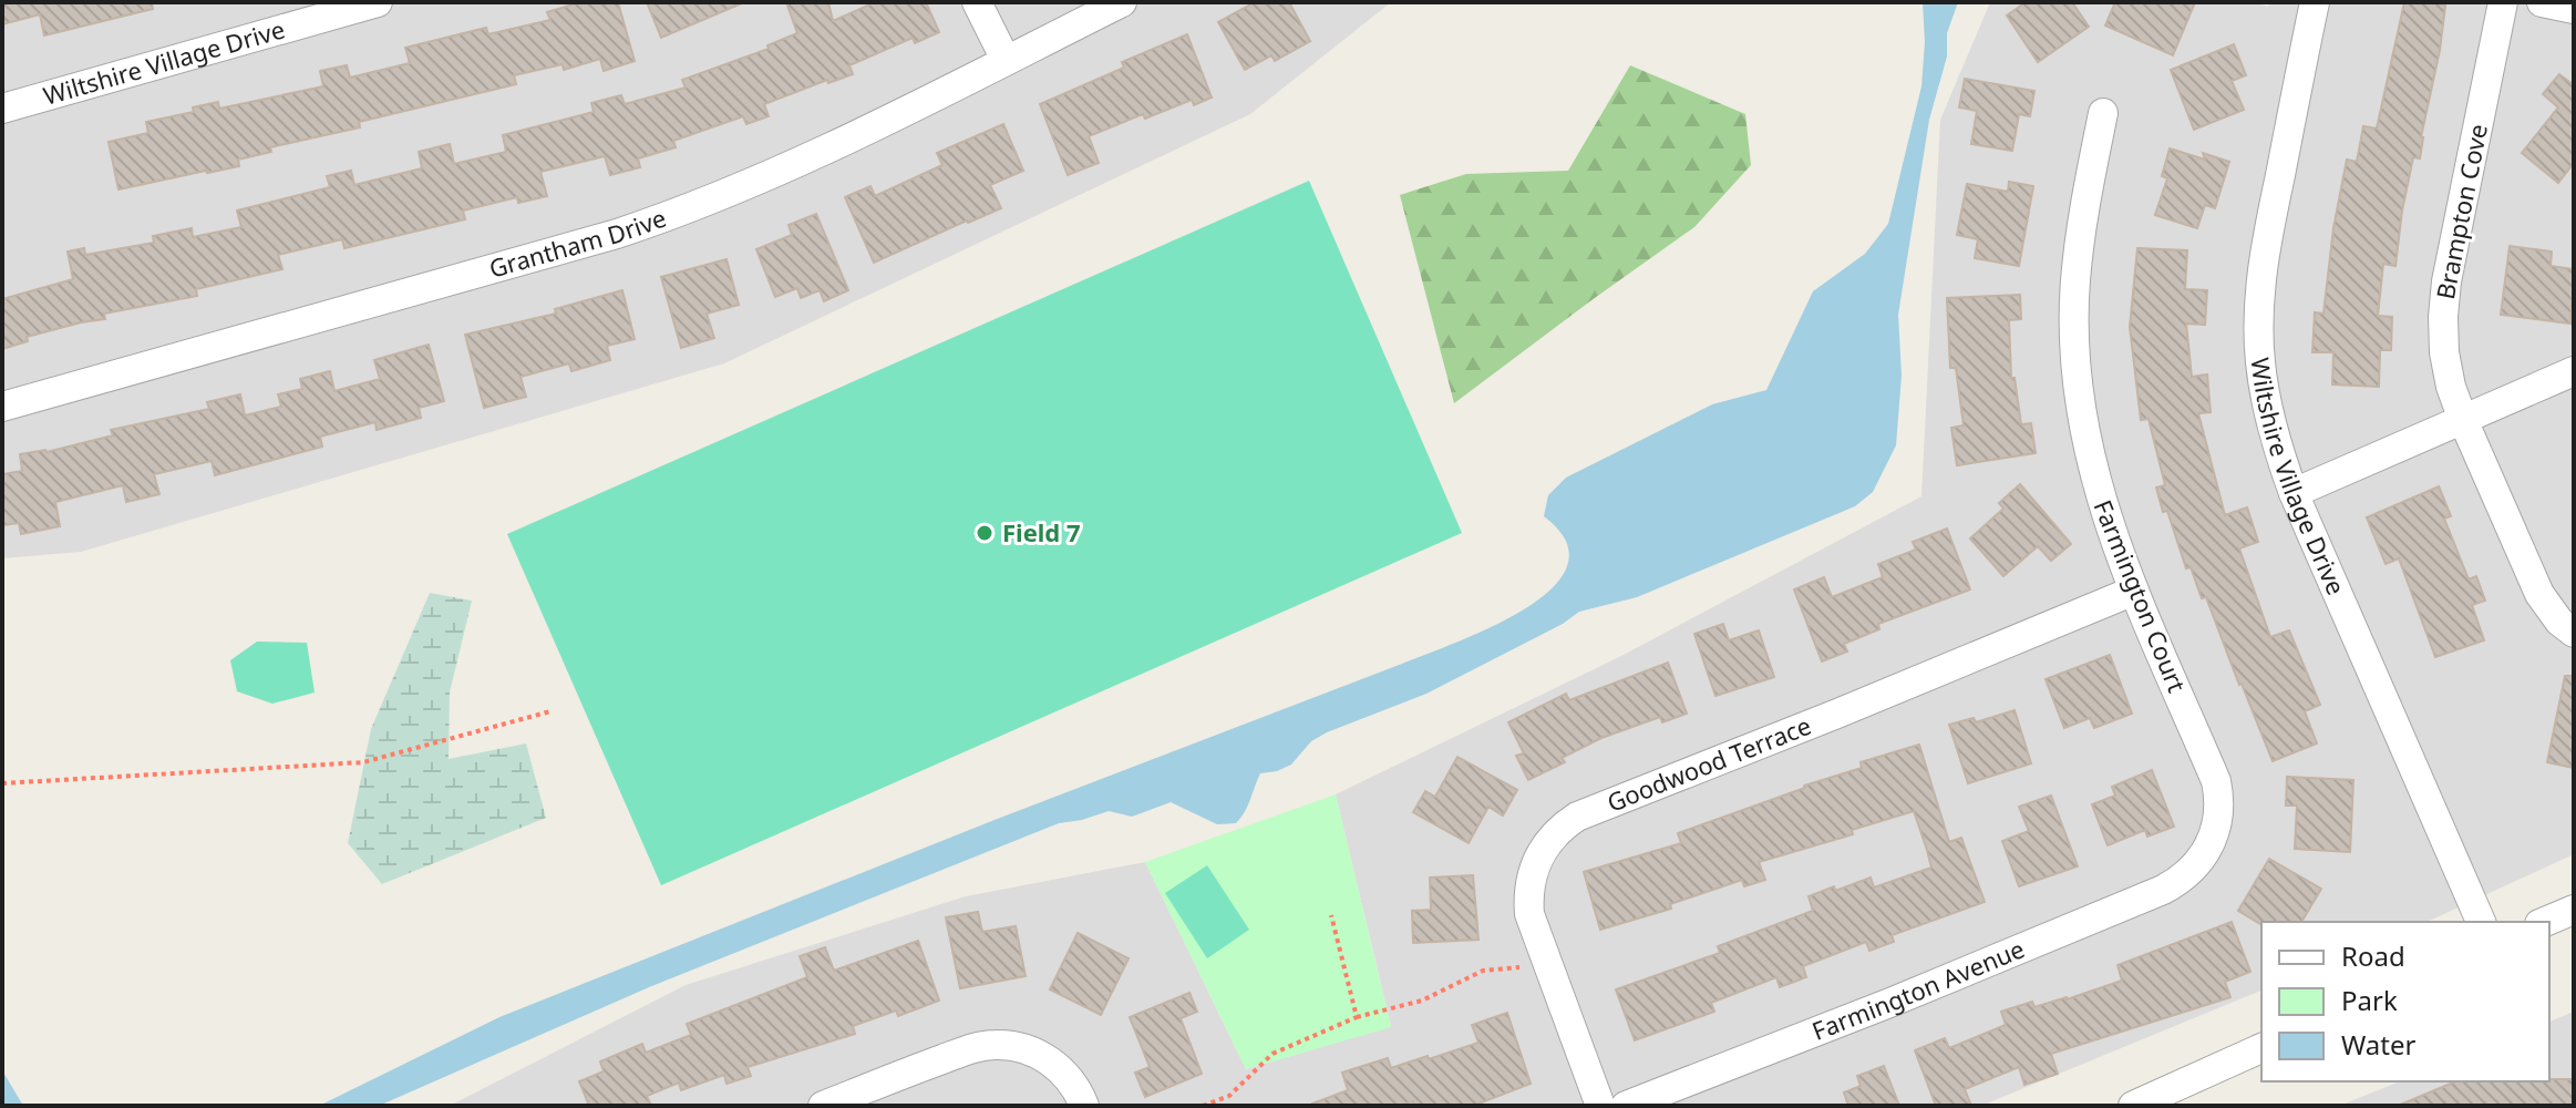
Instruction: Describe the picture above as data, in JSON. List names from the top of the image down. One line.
{"streets":{"street":["Wiltshire Village Drive","Brampton Cove","Grantham Drive","Farmington Court","Goodwood Terrace","Farmington Avenue"]},"crossings":[["Farmington Court","Goodwood Terrace"],["Farmington Court","Farmington Avenue"]],"places":["Field 7"],"legend":["Road","Park","Water"]}
